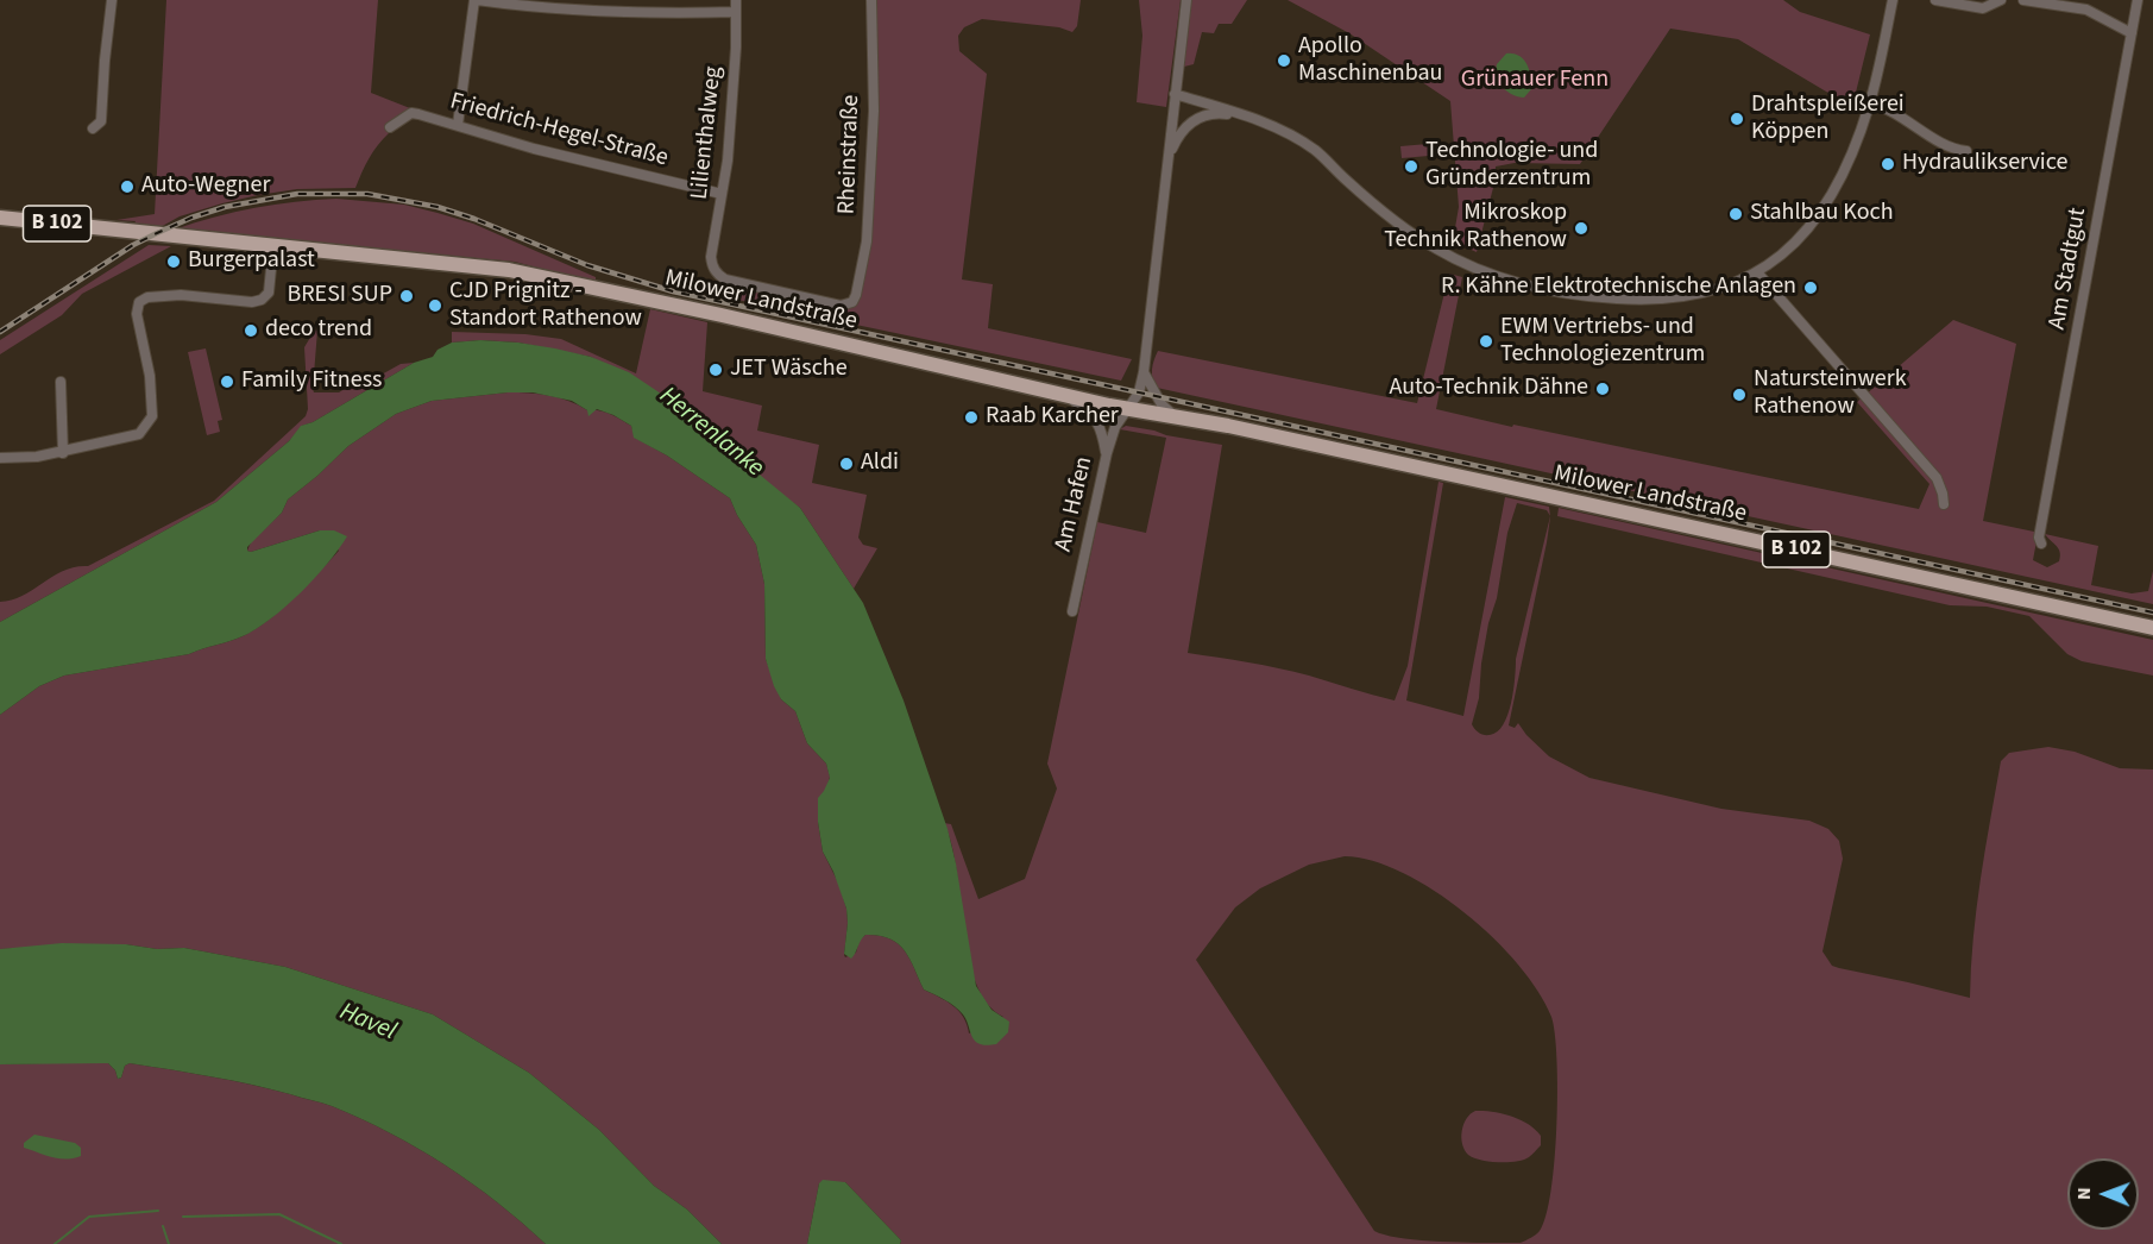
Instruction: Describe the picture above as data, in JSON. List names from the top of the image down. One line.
{"streets":{"main road":["B 102","Milower Landstraße"],"street":["Friedrich-Hegel-Straße","Lilienthalweg","Rheinstraße","Am Stadtgut","Am Hafen"]},"crossings":[["Friedrich-Hegel-Straße","Lilienthalweg"],["Lilienthalweg","Rheinstraße"],["Milower Landstraße","Am Hafen"]],"water":["Herrenlanke","Havel"],"parks":["Grünauer Fenn"],"places":["Apollo Maschinenbau","Drahtspleißerei Köppen","Hydraulikservice","Technologie- und Gründerzentrum","Auto-Wegner","Stahlbau Koch","Mikroskop Technik Rathenow","Burgerpalast","R. Kähne Elektrotechnische Anlagen","BRESI SUP","CJD Prignitz - Standort Rathenow","deco trend","EWM Vertriebs- und Technologiezentrum","JET Wäsche","Family Fitness","Auto-Technik Dähne","Natursteinwerk Rathenow","Raab Karcher","Aldi"],"north":"left"}
